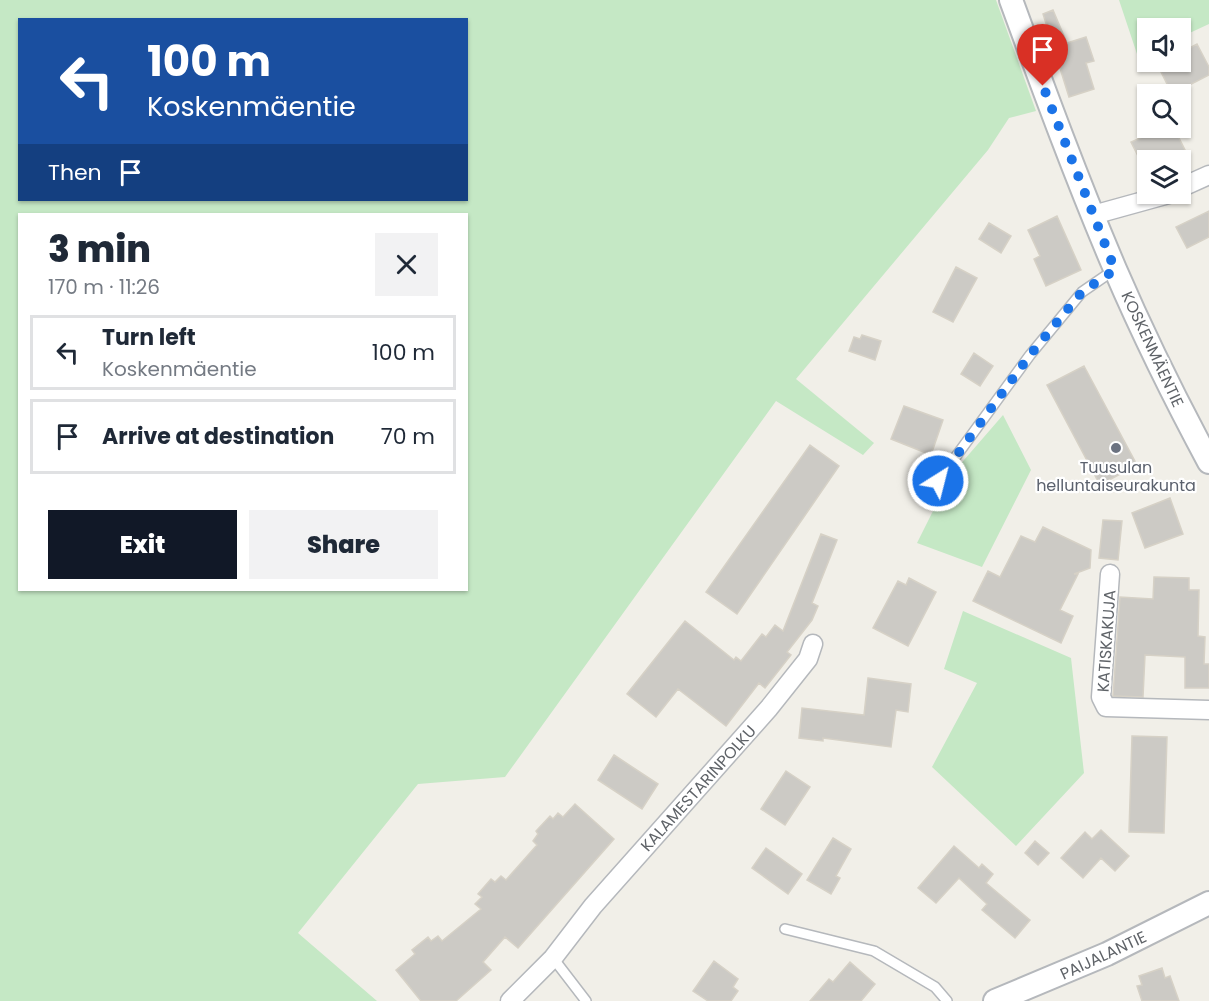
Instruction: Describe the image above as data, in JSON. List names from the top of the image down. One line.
{"streets":{"street":["KOSKENMÄENTIE","KATISKAKUJA","KALAMESTARINPOLKU","PAIJALANTIE"]},"places":["Tuusulan helluntaiseurakunta"],"page":{"turn":["100 m","Koskenmäentie"],"then":"Then","heading":["3 min","170 m · 11:26"],"list":[{"name":"Turn left","note":"Koskenmäentie","value":"100 m"},{"name":"Arrive at destination","value":"70 m"}],"buttons":["Exit","Share"]}}
